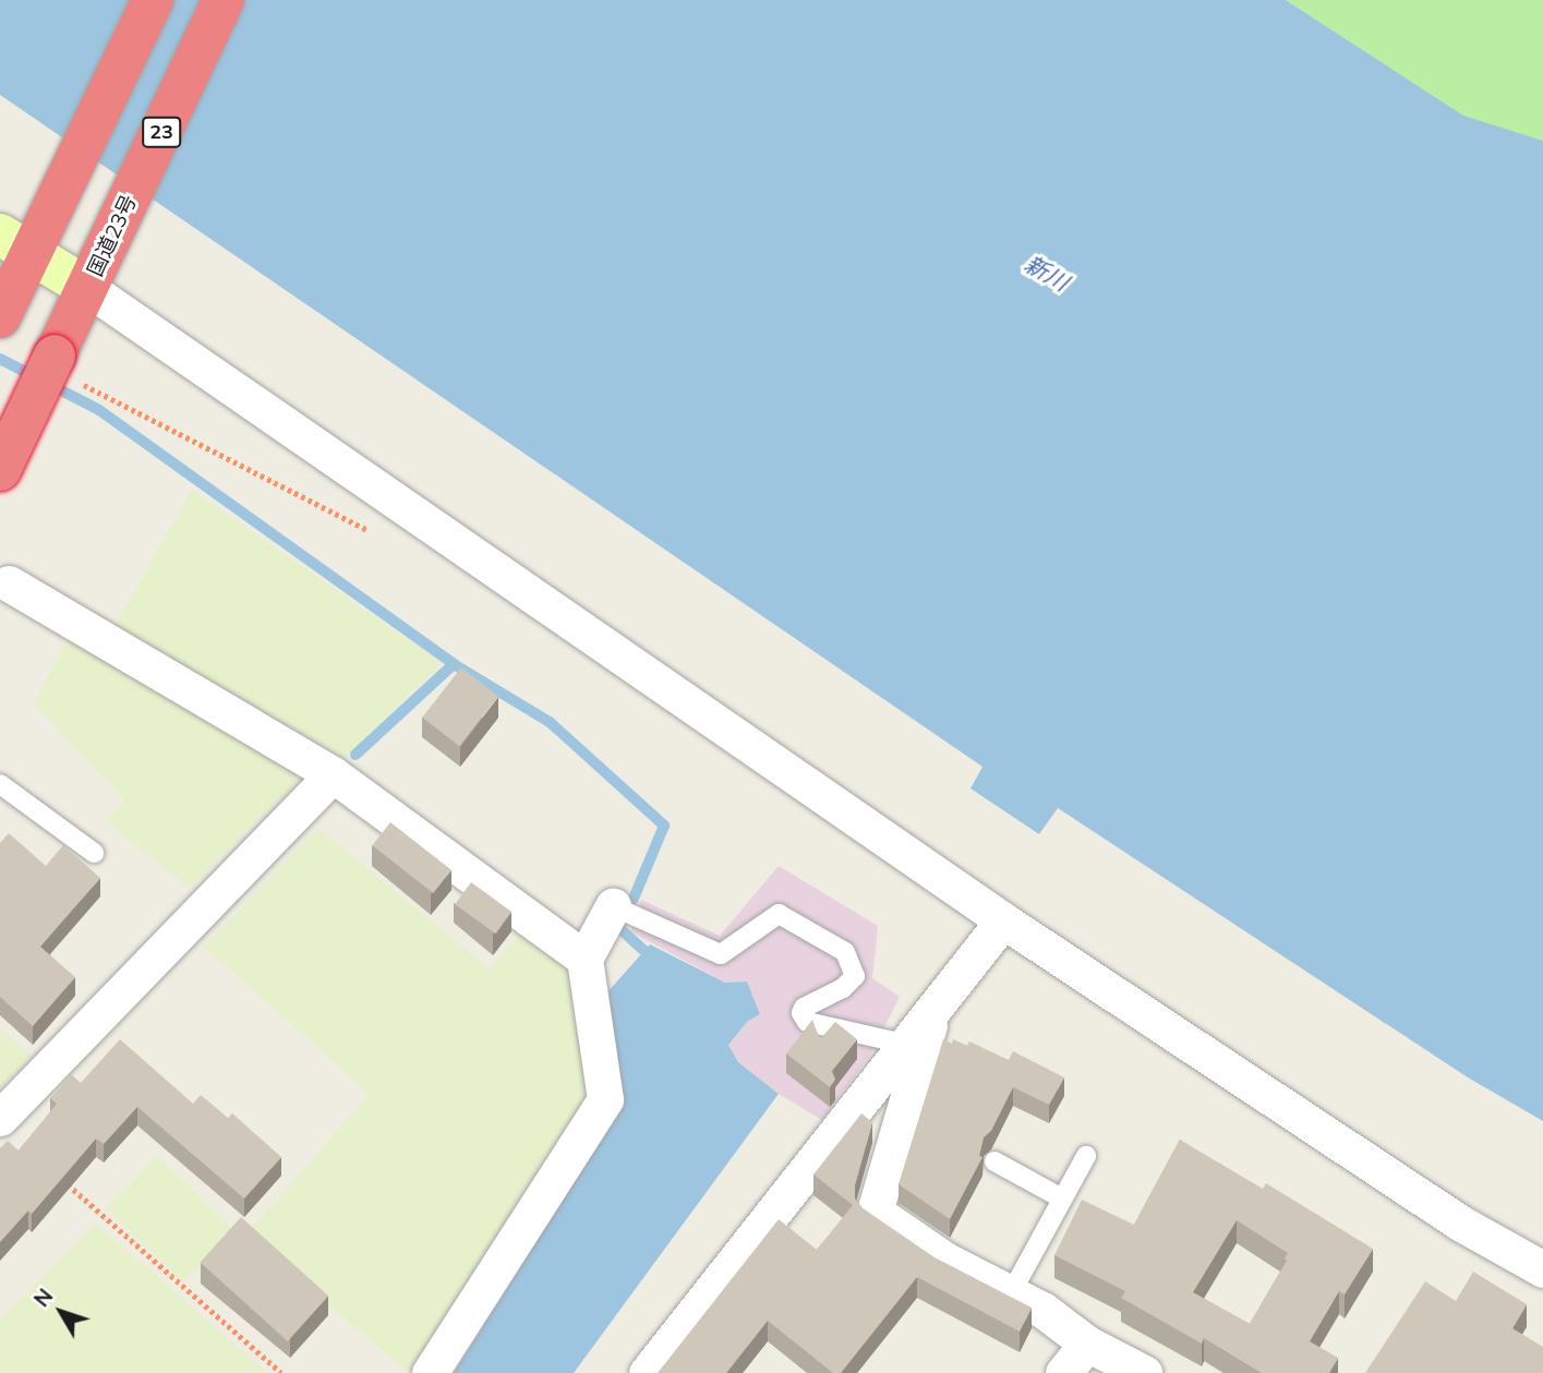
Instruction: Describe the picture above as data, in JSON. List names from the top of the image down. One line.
{"streets":{"highway":["23","国道23号"]},"water":["新川"],"north":"top left"}
